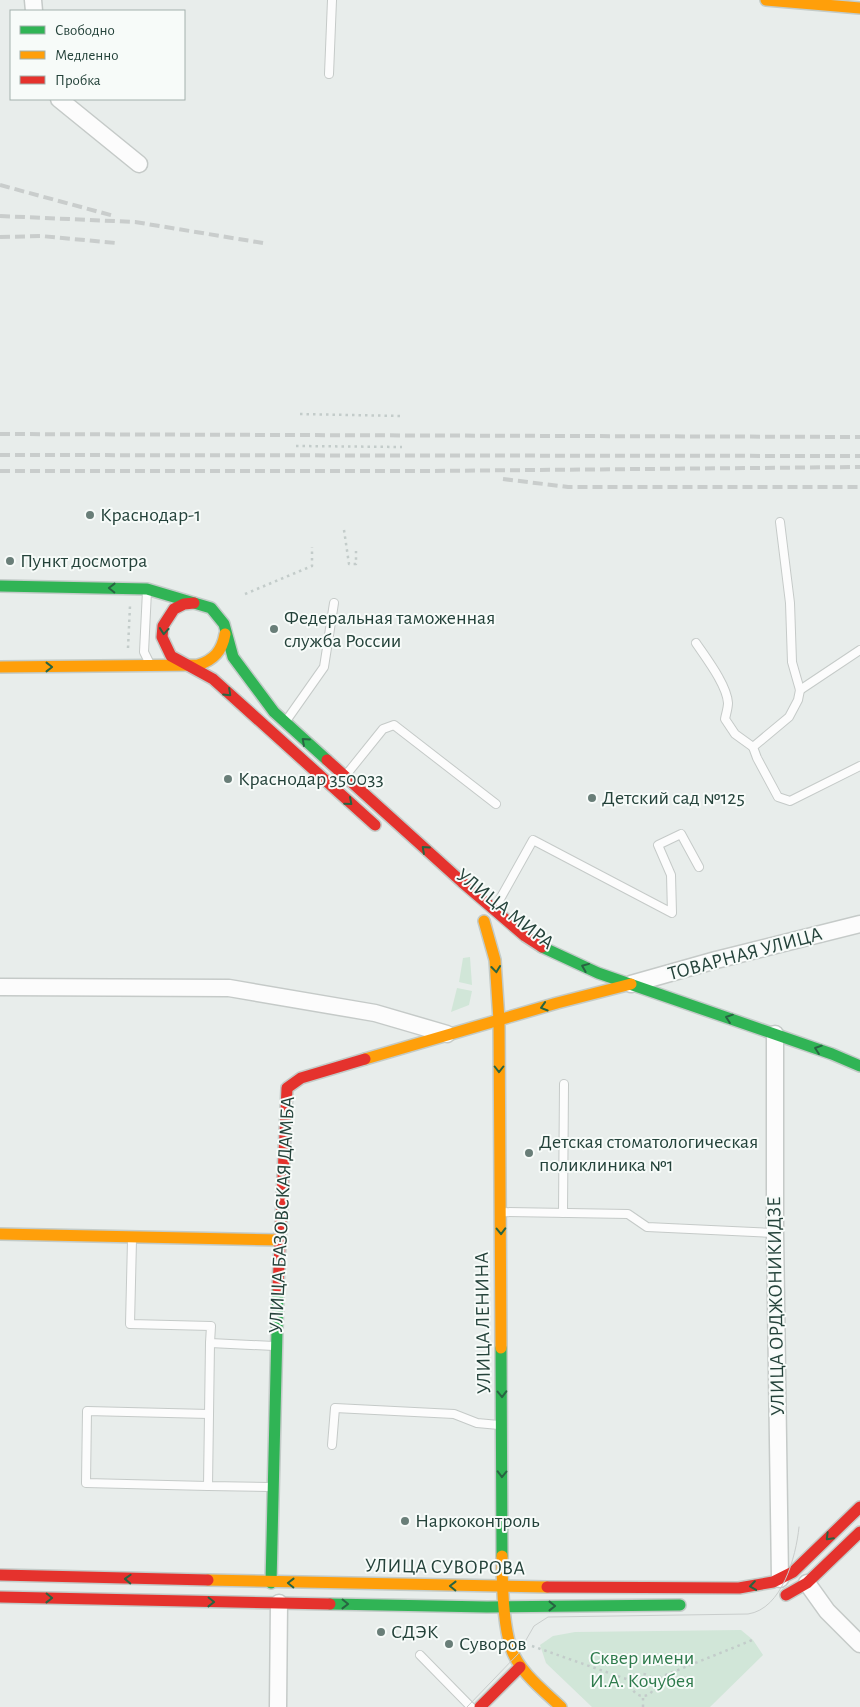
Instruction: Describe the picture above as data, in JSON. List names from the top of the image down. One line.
{"streets":{"main road":["УЛИЦА МИРА","УЛИЦА БАЗОВСКАЯ ДАМБА","УЛИЦА ЛЕНИНА","УЛИЦА СУВОРОВА"],"street":["ТОВАРНАЯ УЛИЦА","УЛИЦА ОРДЖОНИКИДЗЕ"]},"crossings":[["УЛИЦА МИРА","ТОВАРНАЯ УЛИЦА"],["УЛИЦА МИРА","УЛИЦА БАЗОВСКАЯ ДАМБА"],["УЛИЦА МИРА","УЛИЦА ОРДЖОНИКИДЗЕ"],["УЛИЦА МИРА","УЛИЦА ЛЕНИНА"],["ТОВАРНАЯ УЛИЦА","УЛИЦА БАЗОВСКАЯ ДАМБА"],["УЛИЦА БАЗОВСКАЯ ДАМБА","УЛИЦА ЛЕНИНА"],["УЛИЦА БАЗОВСКАЯ ДАМБА","УЛИЦА СУВОРОВА"],["УЛИЦА ОРДЖОНИКИДЗЕ","УЛИЦА СУВОРОВА"],["УЛИЦА ЛЕНИНА","УЛИЦА СУВОРОВА"]],"one_way":["УЛИЦА ЛЕНИНА"],"parks":["Сквер имени И.А. Кочубея"],"places":["Краснодар-1","Пункт досмотра","Федеральная таможенная служба России","Краснодар 350033","Детский сад №125","Детская стоматологическая поликлиника №1","Наркоконтроль","СДЭК","Суворов"],"legend":["Свободно","Медленно","Пробка"]}
